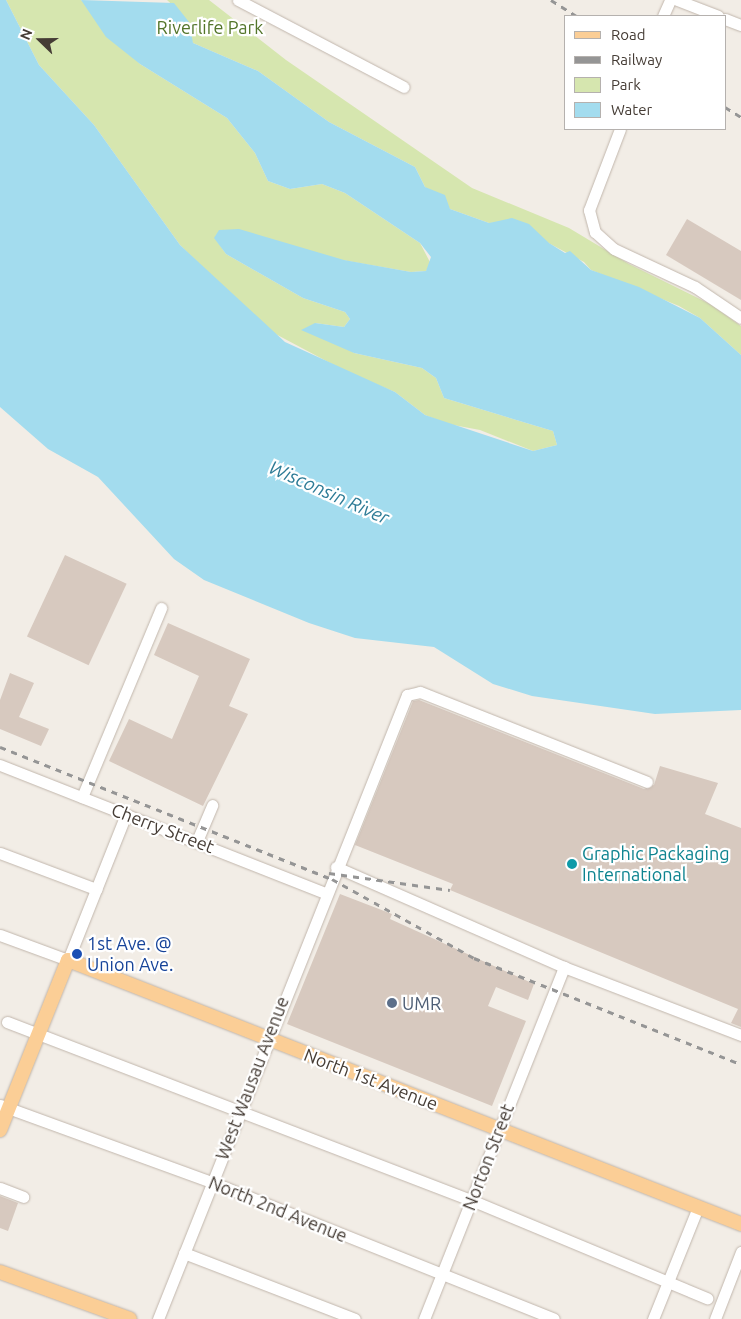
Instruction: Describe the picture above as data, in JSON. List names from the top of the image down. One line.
{"streets":{"main road":["North 1st Avenue"],"street":["Cherry Street","West Wausau Avenue","Norton Street","North 2nd Avenue"]},"crossings":[["Cherry Street","West Wausau Avenue"],["West Wausau Avenue","North 1st Avenue"],["West Wausau Avenue","North 2nd Avenue"],["North 1st Avenue","Norton Street"],["Norton Street","North 2nd Avenue"]],"water":["Wisconsin River"],"parks":["Riverlife Park"],"places":["Graphic Packaging International","1st Ave. @ Union Ave.","UMR"],"legend":["Road","Railway","Park","Water"],"north":"left"}
